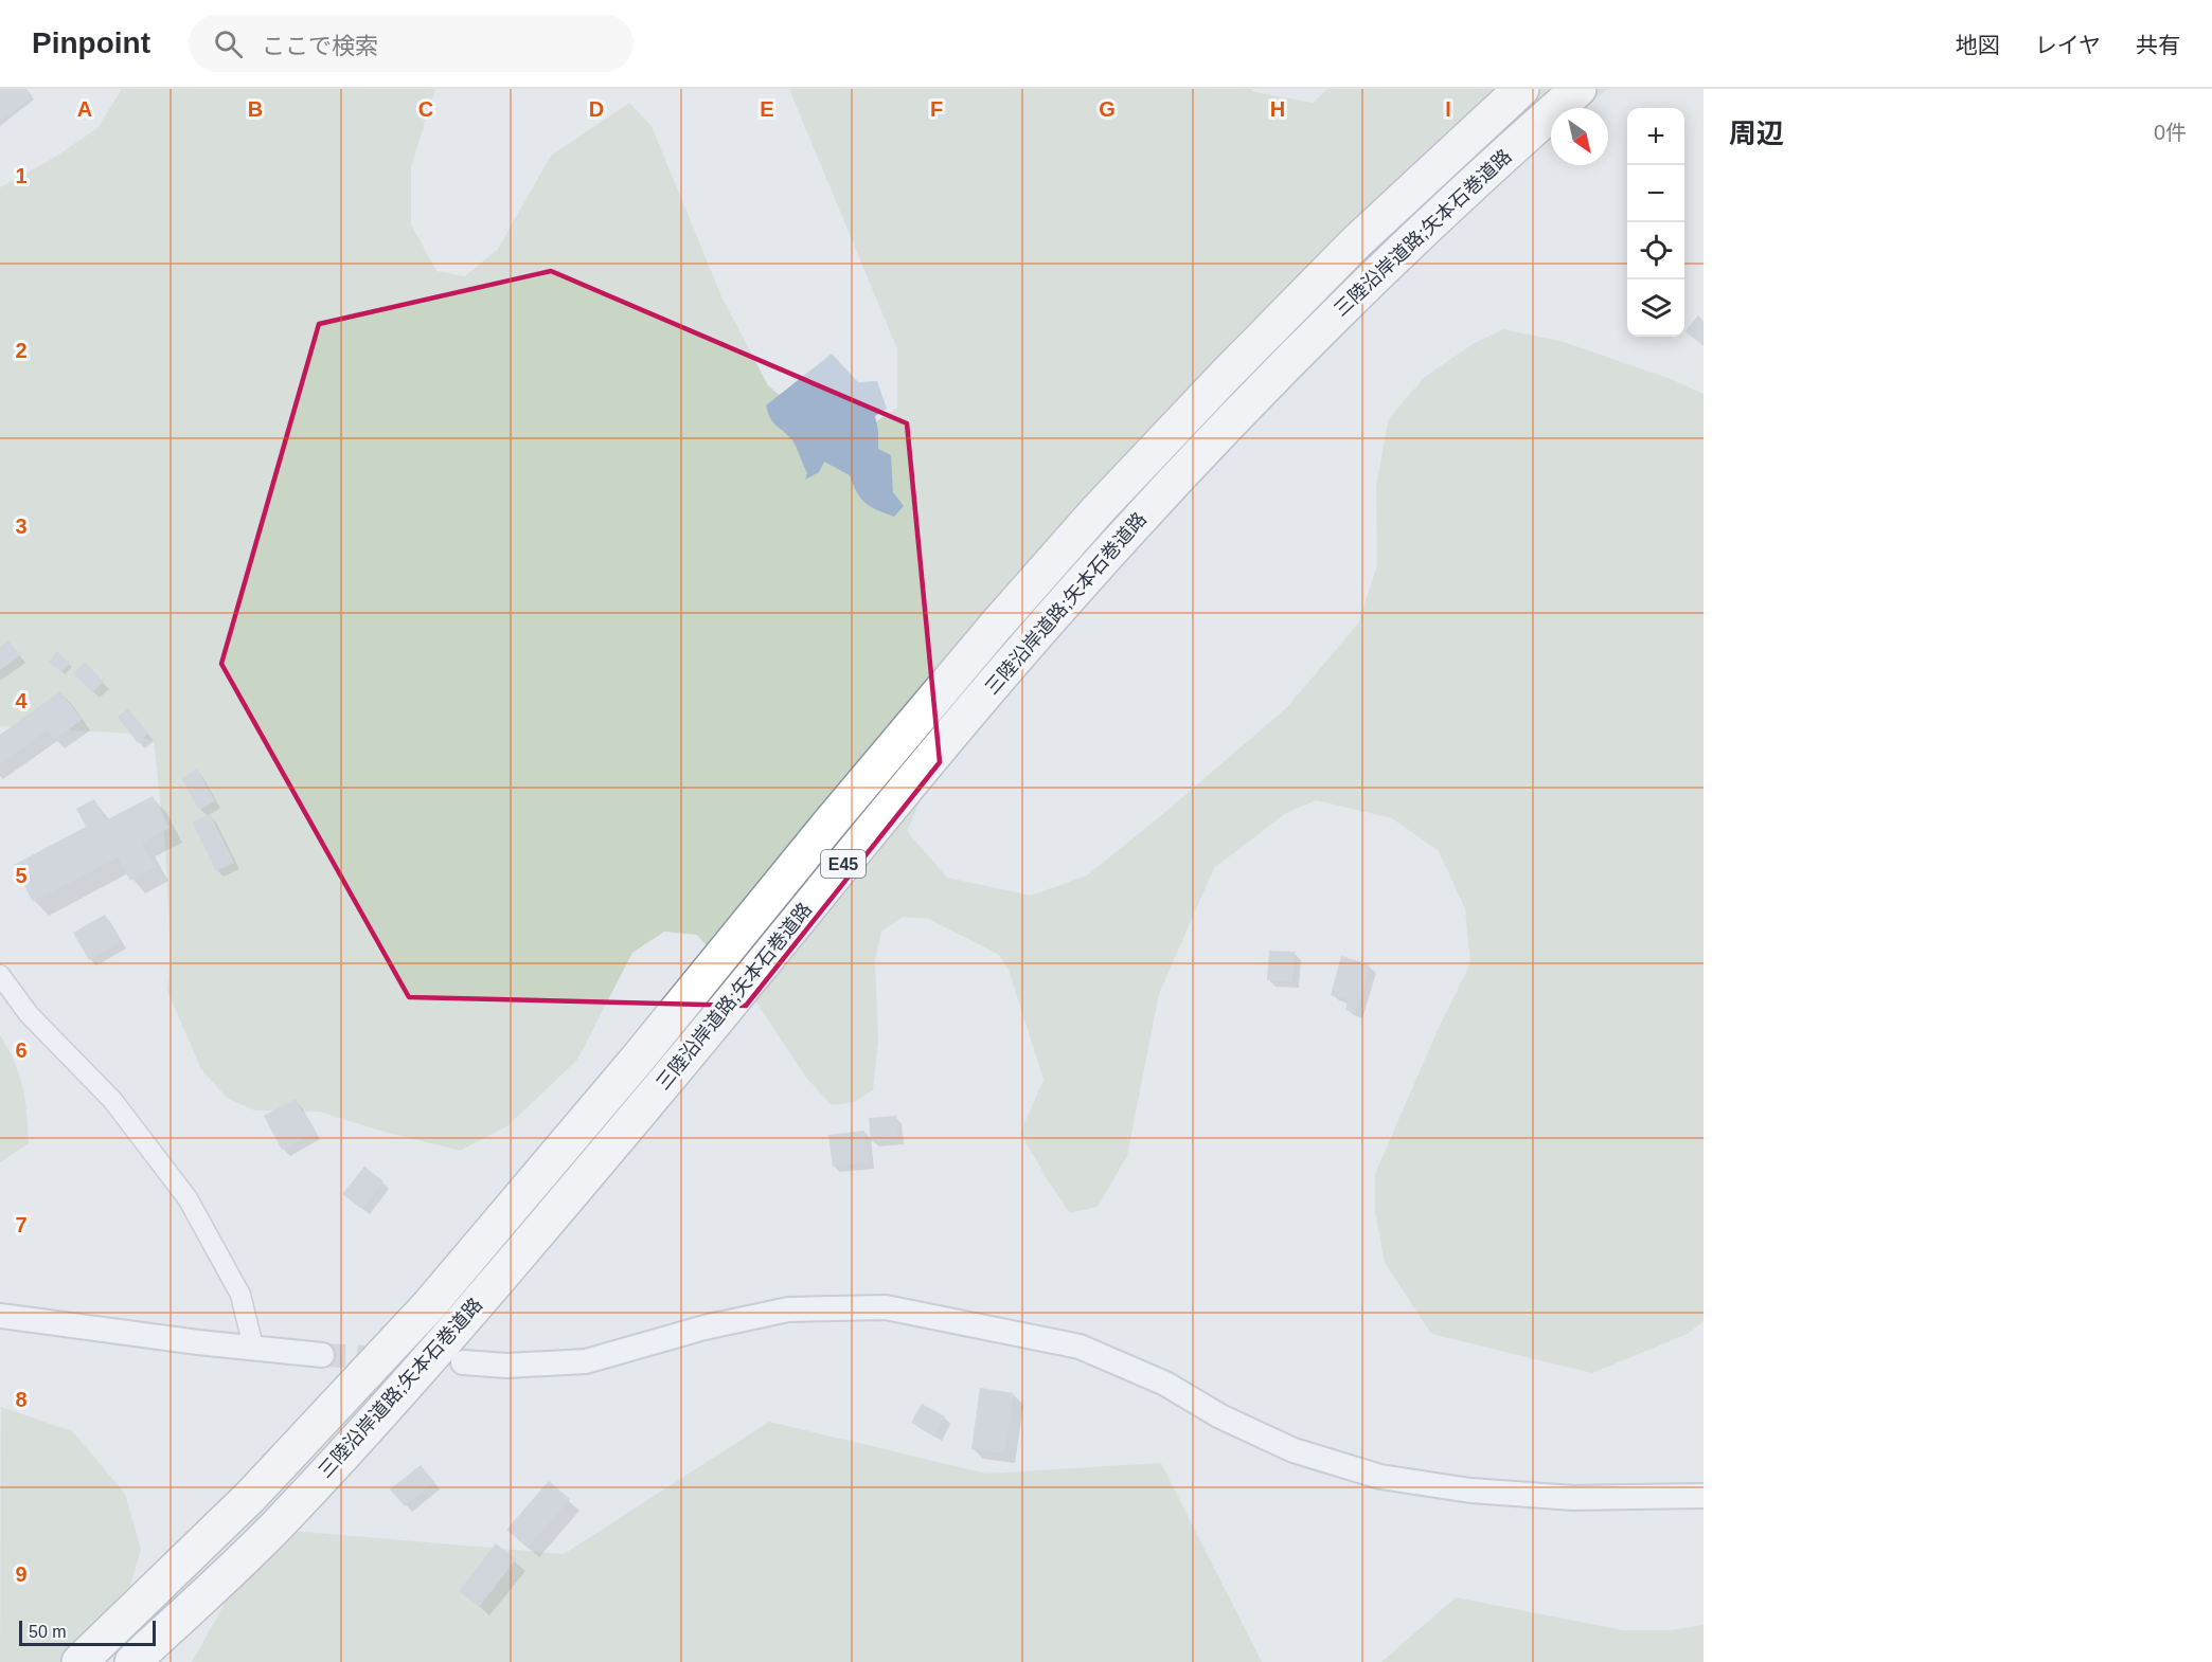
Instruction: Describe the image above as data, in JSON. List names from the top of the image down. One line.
{"streets":{"highway":["三陸沿岸道路;矢本石巻道路","E45"]},"scale_bar":"50 m","north":"bottom right","page":{"header":"Pinpoint","search":"ここで検索","nav":["地図","レイヤ","共有"],"heading":["周辺","0件"],"map_buttons":["+","−"],"scale":"50 m"},"grid":{"columns":["A","B","C","D","E","F","G","H","I"],"rows":["1","2","3","4","5","6","7","8","9"]}}
